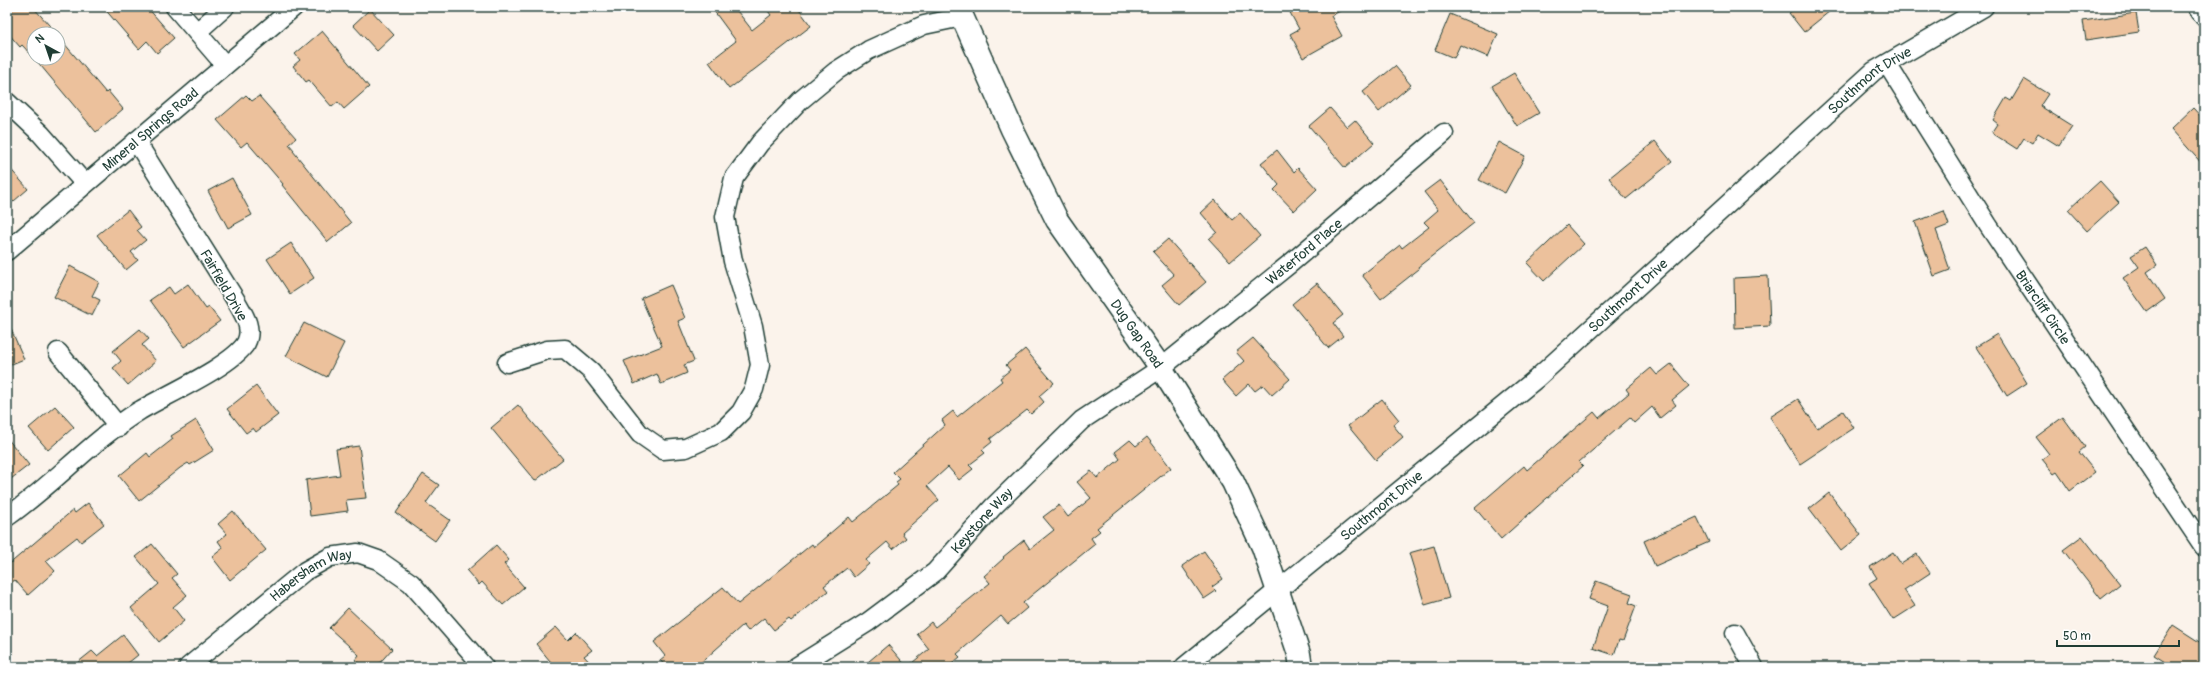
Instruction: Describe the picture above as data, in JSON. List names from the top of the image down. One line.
{"streets":{"street":["Southmont Drive","Mineral Springs Road","Waterford Place","Fairfield Drive","Briarcliff Circle","Dug Gap Road","Keystone Way","Habersham Way"]},"crossings":[["Southmont Drive","Briarcliff Circle"],["Southmont Drive","Dug Gap Road"],["Mineral Springs Road","Fairfield Drive"],["Waterford Place","Dug Gap Road"],["Waterford Place","Keystone Way"],["Dug Gap Road","Keystone Way"]],"scale_bar":"50 m","north":"top left"}
